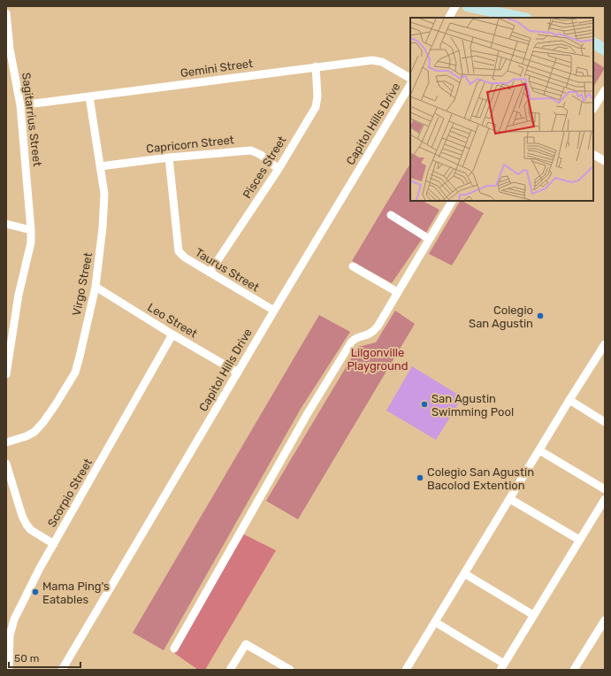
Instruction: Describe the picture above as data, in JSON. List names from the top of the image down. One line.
{"streets":{"street":["Gemini Street","Sagitarrius Street","Capitol Hills Drive","Capricorn Street","Pisces Street","Taurus Street","Virgo Street","Leo Street","Scorpio Street"]},"crossings":[["Gemini Street","Sagitarrius Street"],["Gemini Street","Pisces Street"],["Gemini Street","Virgo Street"],["Capitol Hills Drive","Taurus Street"],["Capitol Hills Drive","Leo Street"],["Capricorn Street","Pisces Street"],["Capricorn Street","Taurus Street"],["Capricorn Street","Virgo Street"],["Pisces Street","Taurus Street"],["Virgo Street","Leo Street"],["Leo Street","Scorpio Street"]],"parks":["Lilgonville Playground"],"places":["Colegio San Agustin","San Agustin Swimming Pool","Colegio San Agustin Bacolod Extention","Mama Ping's Eatables"],"scale_bar":"50 m"}
